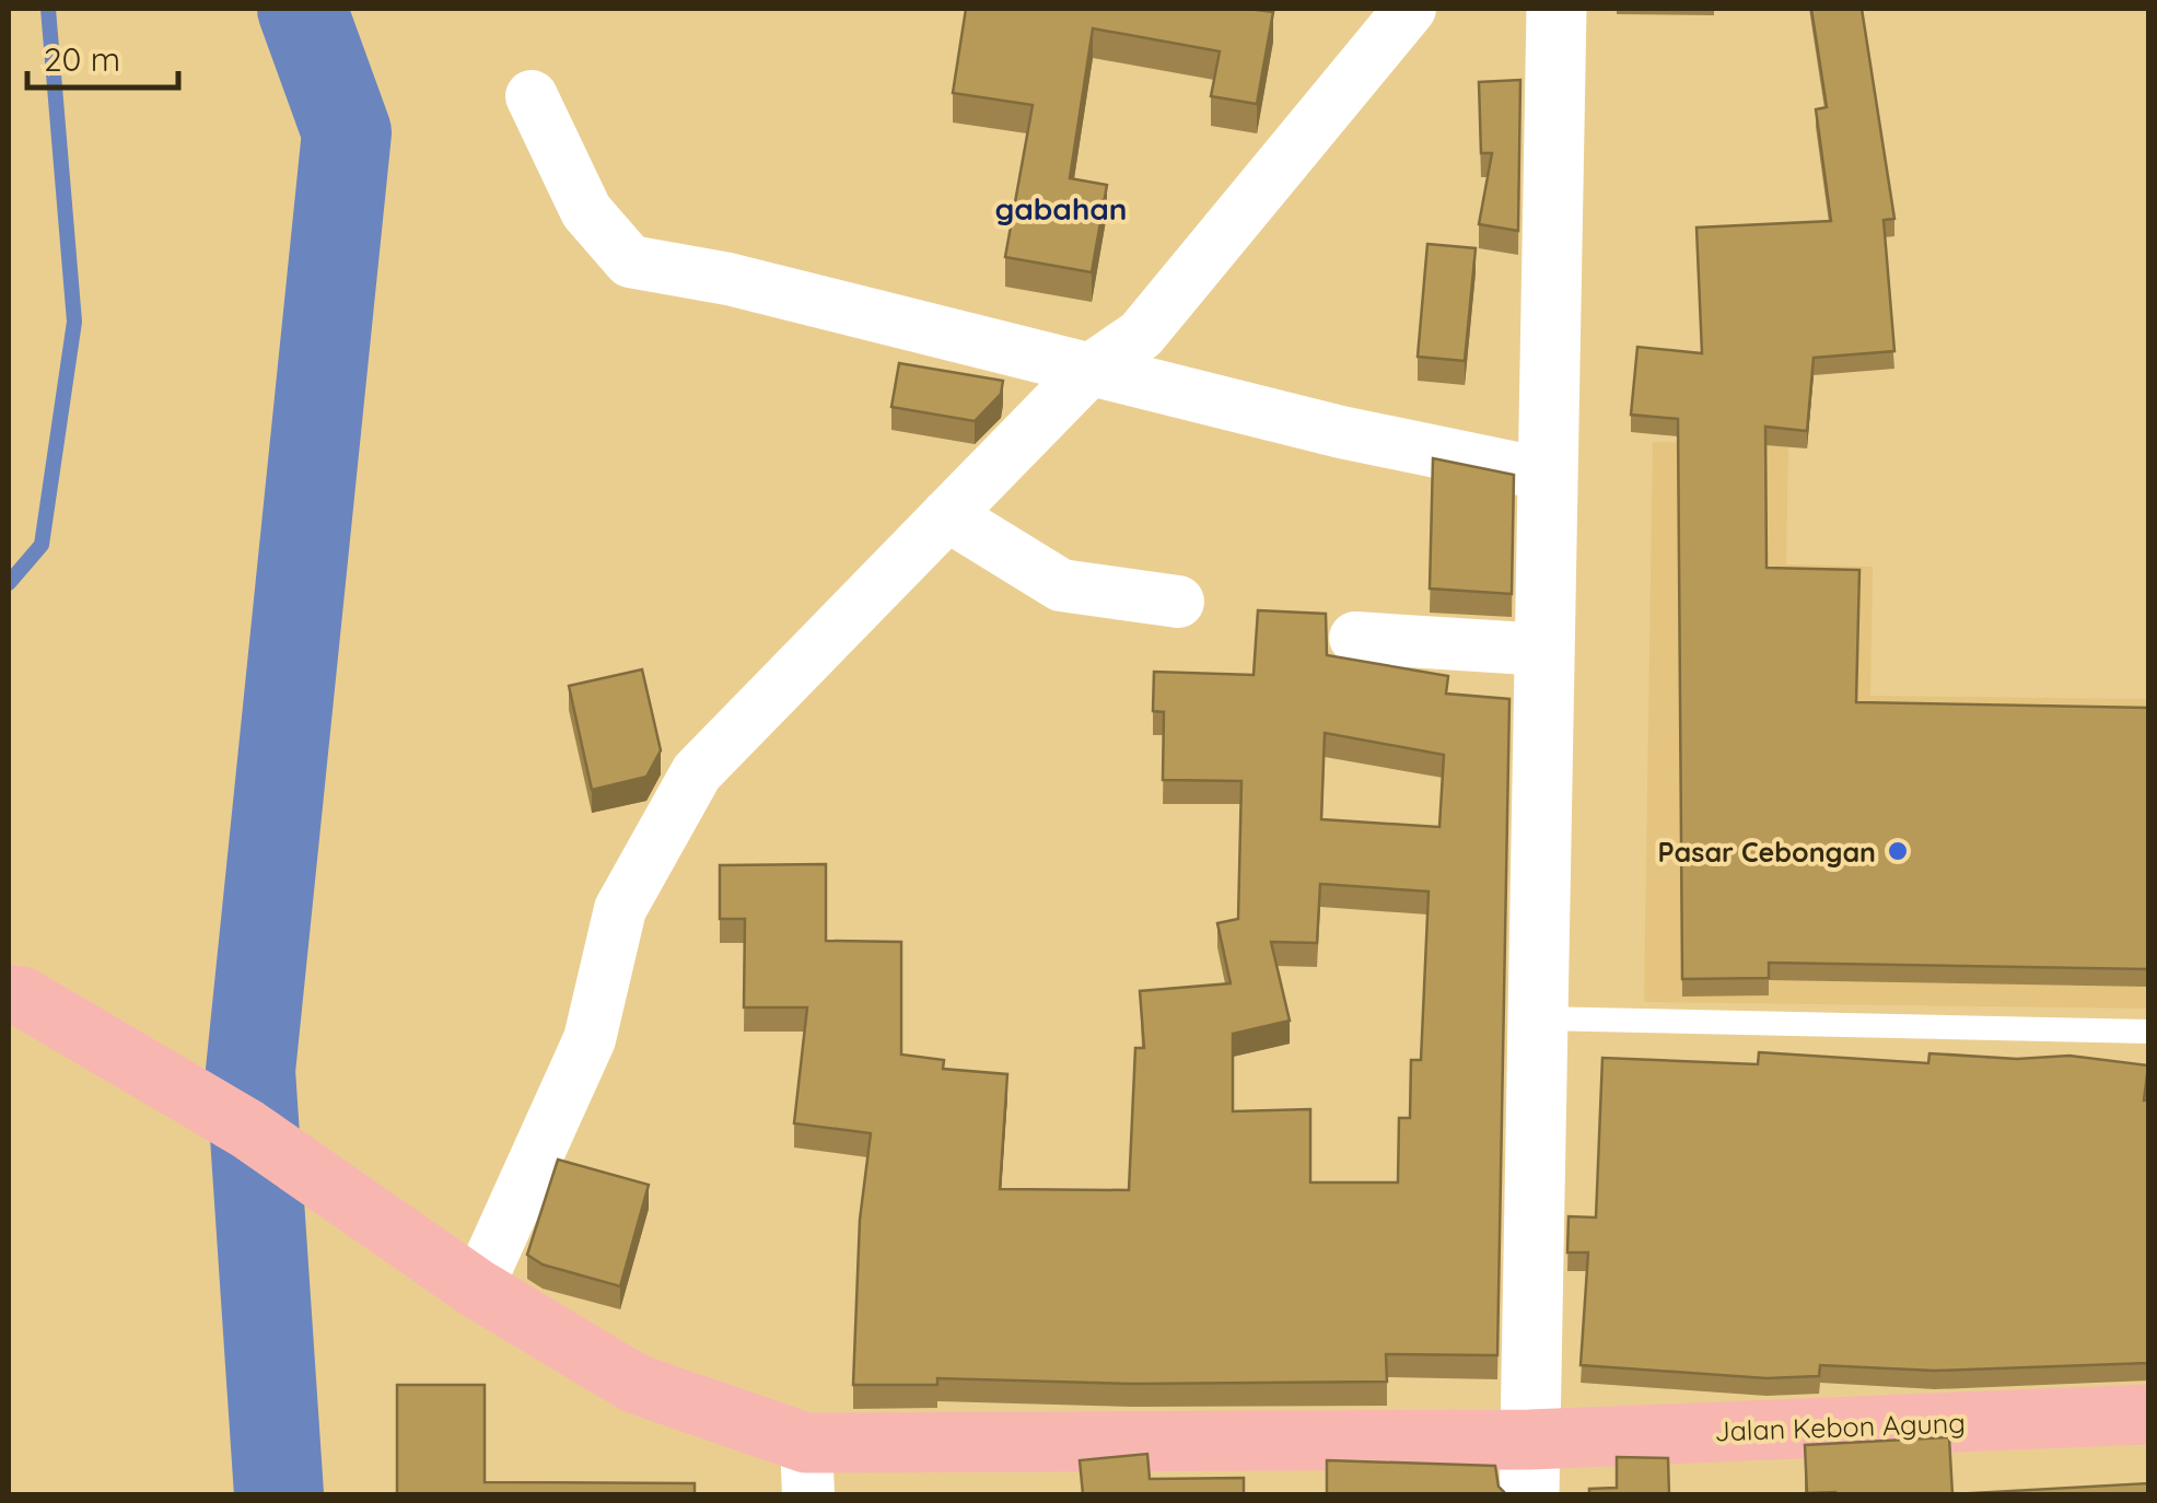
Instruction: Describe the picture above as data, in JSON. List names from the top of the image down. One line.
{"streets":{"main road":["Jalan Kebon Agung"]},"districts":["gabahan"],"places":["Pasar Cebongan"],"scale_bar":"20 m"}
